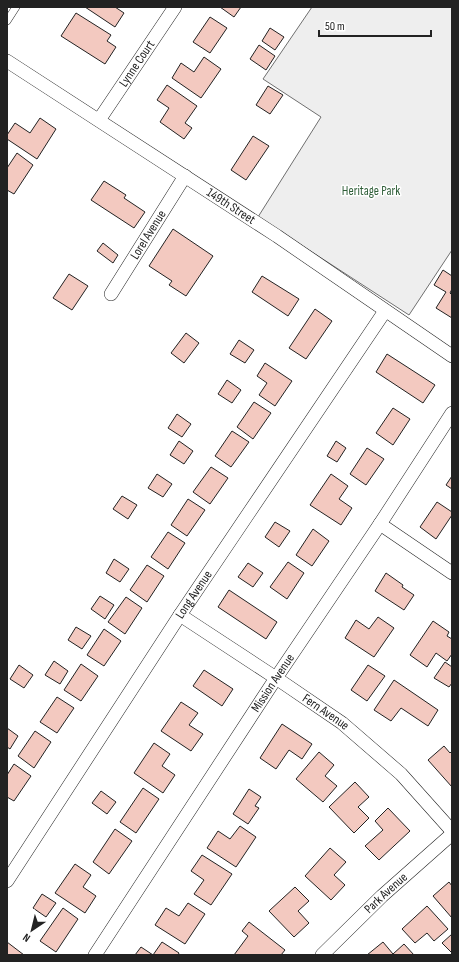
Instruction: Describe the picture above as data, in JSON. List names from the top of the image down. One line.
{"streets":{"street":["Lynne Court","149th Street","Lorel Avenue","Long Avenue","Mission Avenue","Fern Avenue","Park Avenue"]},"crossings":[["Lynne Court","149th Street"],["149th Street","Lorel Avenue"],["149th Street","Long Avenue"],["Long Avenue","Fern Avenue"],["Mission Avenue","Fern Avenue"],["Fern Avenue","Park Avenue"]],"parks":["Heritage Park"],"scale_bar":"50 m","north":"bottom left"}
